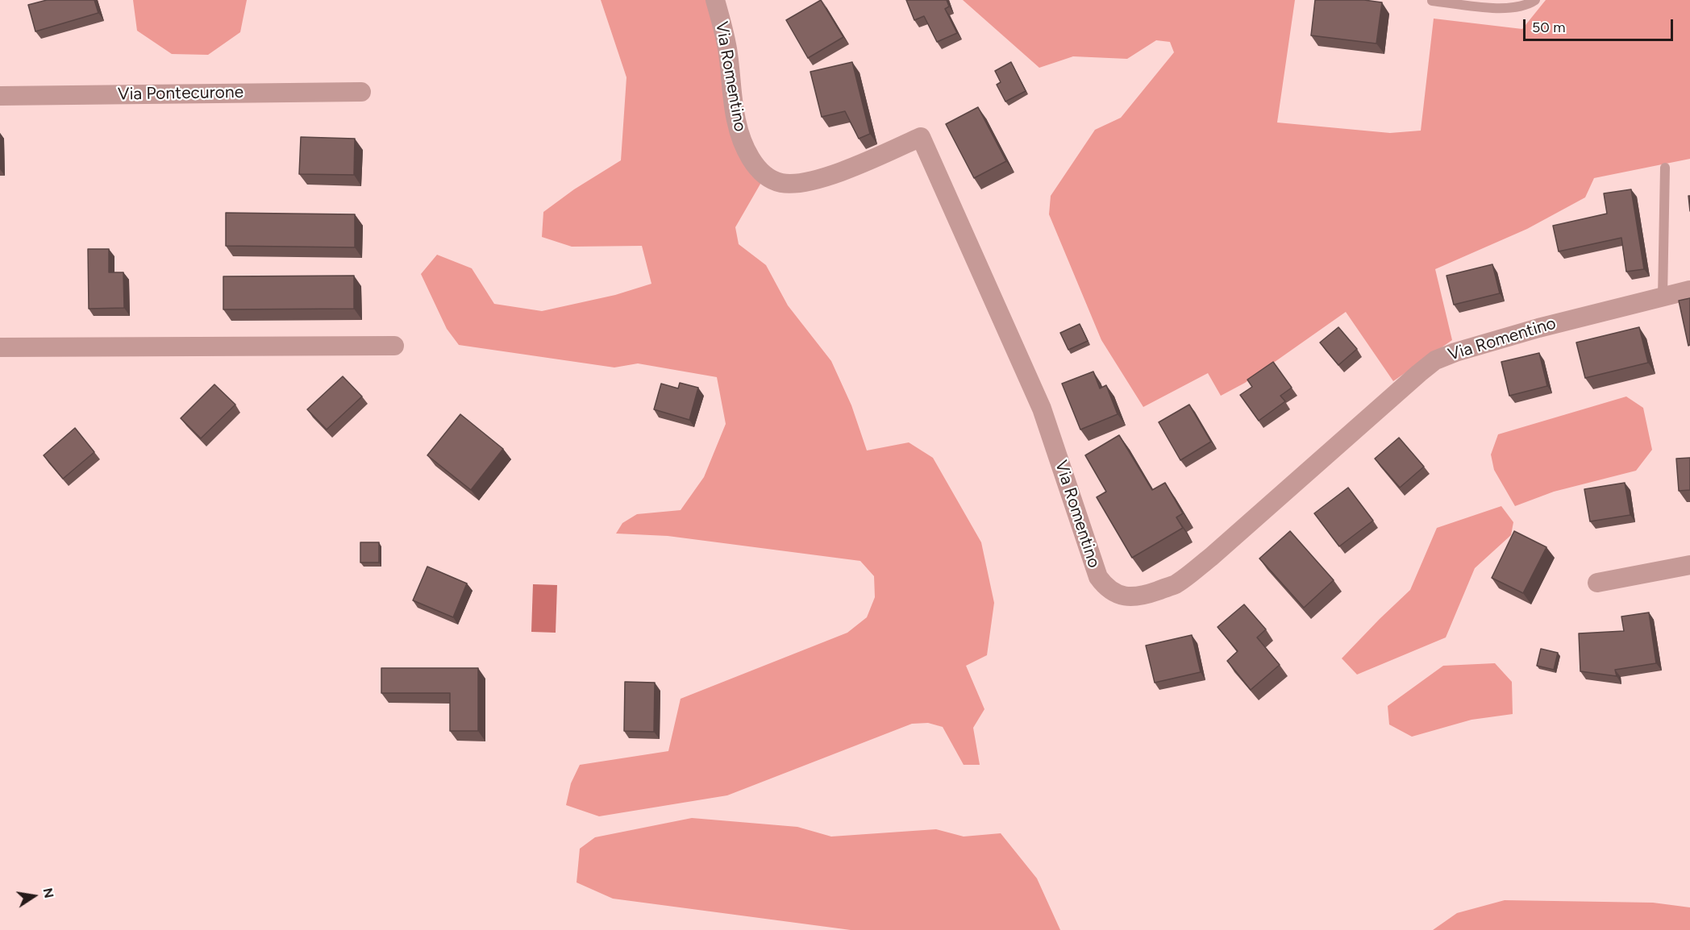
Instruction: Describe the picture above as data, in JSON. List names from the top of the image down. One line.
{"streets":{"street":["Via Romentino","Via Pontecurone"]},"scale_bar":"50 m","north":"right"}
